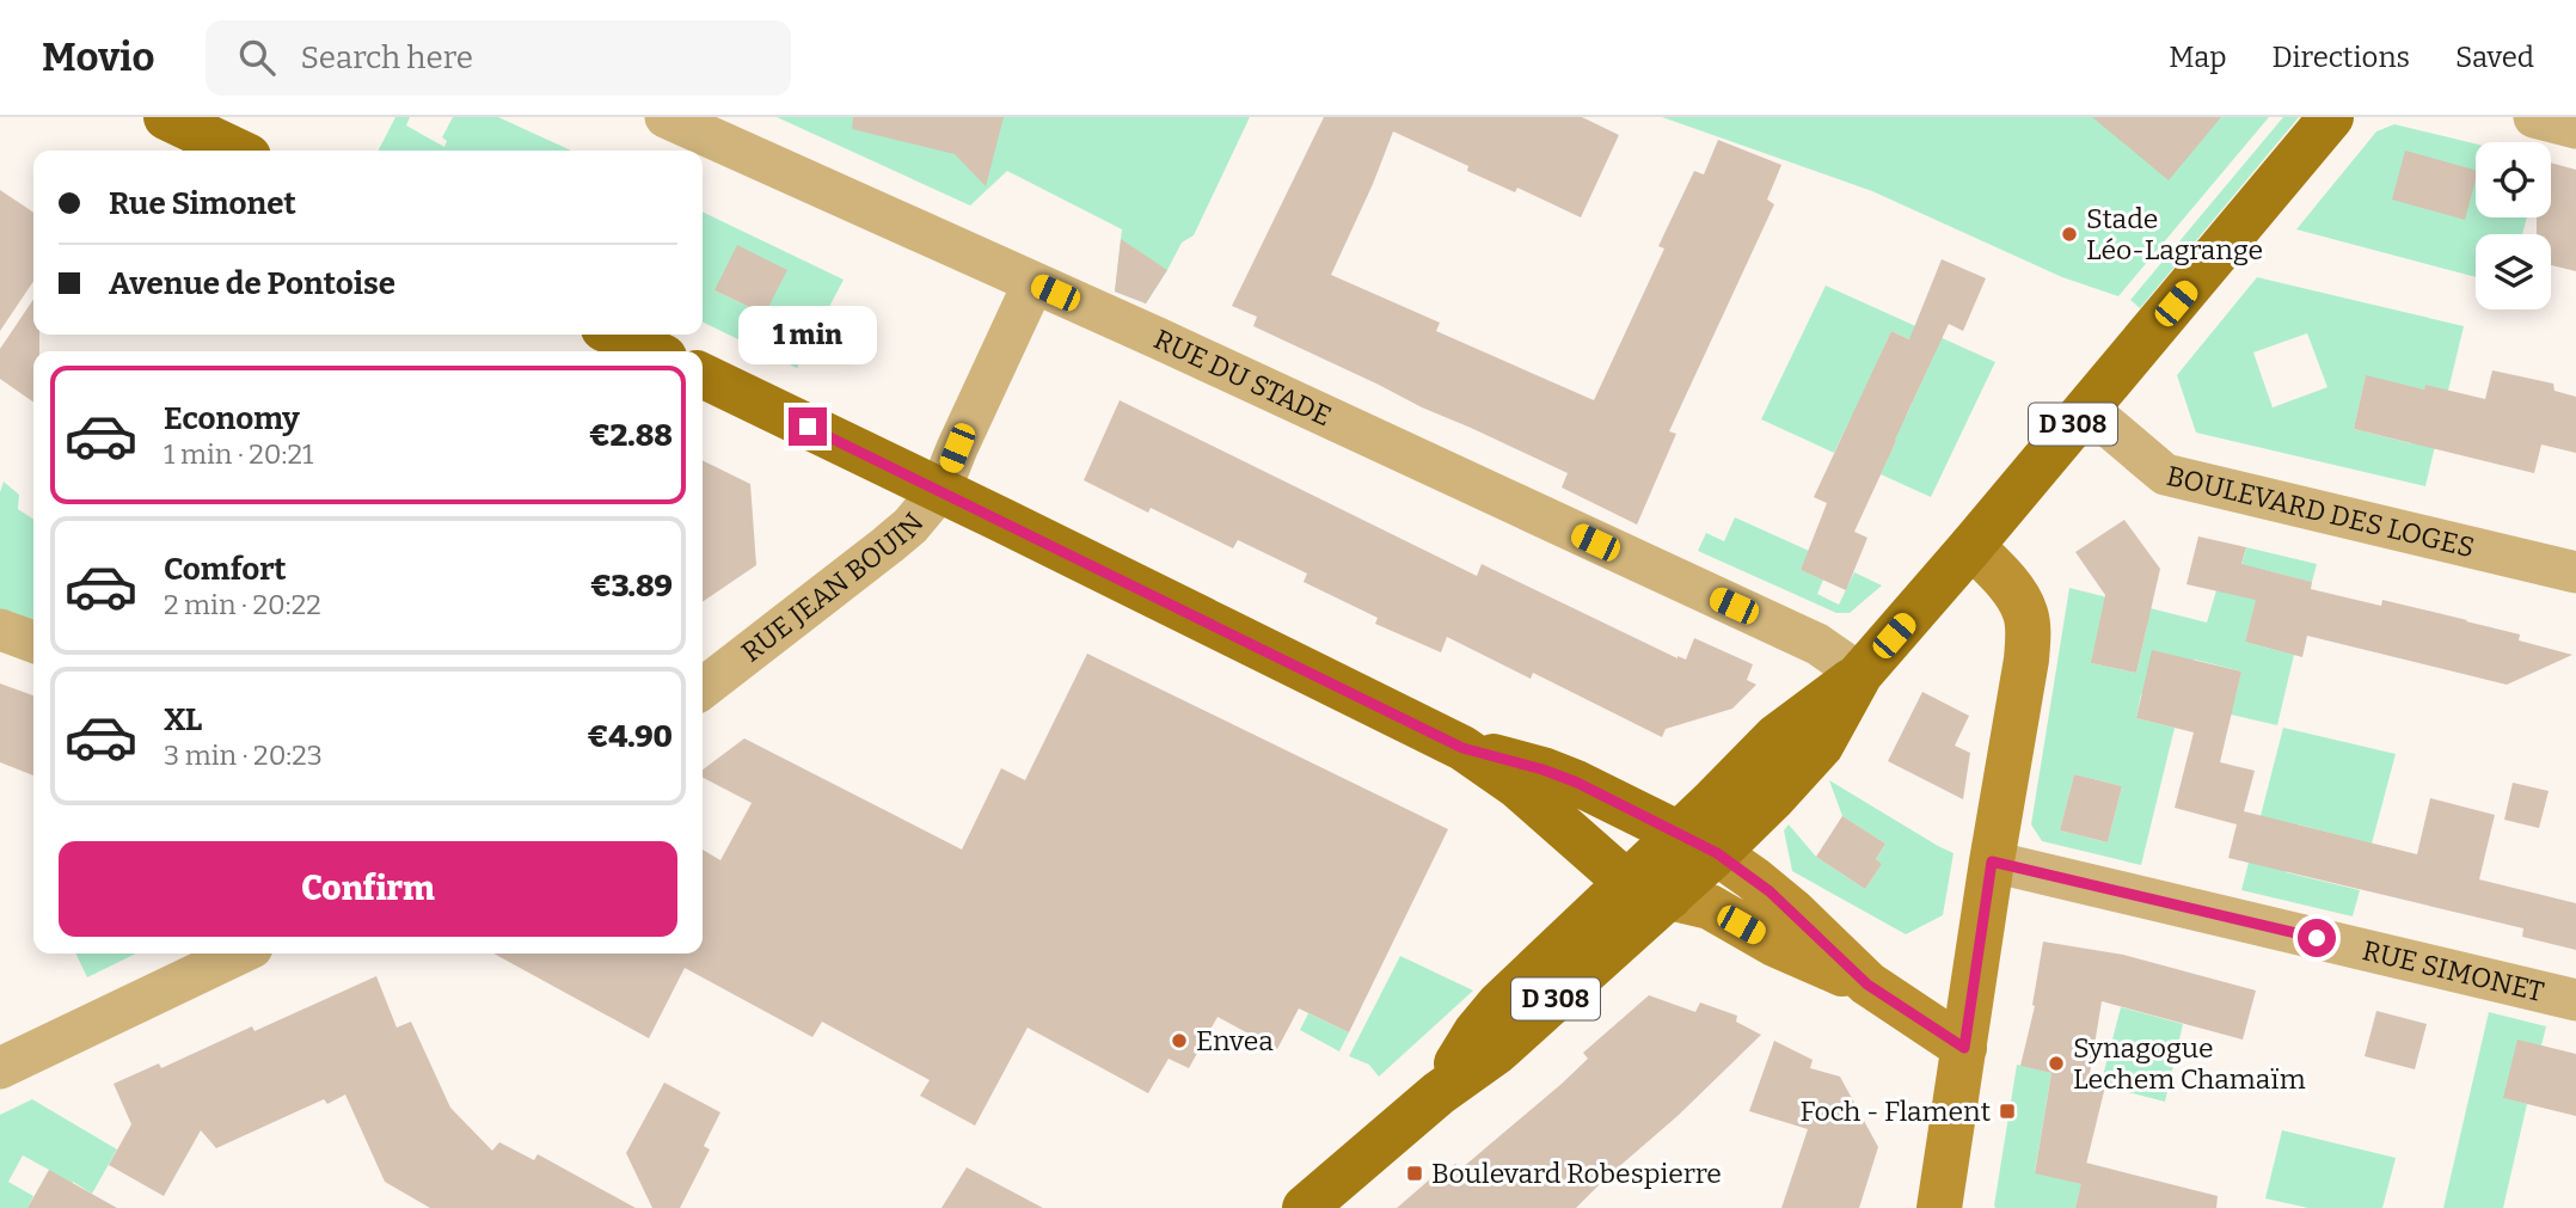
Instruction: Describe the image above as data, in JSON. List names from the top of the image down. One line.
{"streets":{"main road":["D 308"],"street":["RUE DU STADE","BOULEVARD DES LOGES","RUE JEAN BOUIN","RUE SIMONET"]},"crossings":[["RUE DU STADE","RUE JEAN BOUIN"],["D 308","BOULEVARD DES LOGES"]],"places":{"other":["Stade Léo-Lagrange","Envea","Synagogue Lechem Chamaïm"],"transit":["Foch - Flament","Boulevard Robespierre"]},"page":{"header":"Movio","search":"Search here","nav":["Map","Directions","Saved"],"banner":["Rue Simonet","Avenue de Pontoise"],"bubble":"1 min","list":[{"name":"Economy","note":"1 min · 20:21","value":"€2.88"},{"name":"Comfort","note":"2 min · 20:22","value":"€3.89"},{"name":"XL","note":"3 min · 20:23","value":"€4.90"}],"buttons":"Confirm"}}
